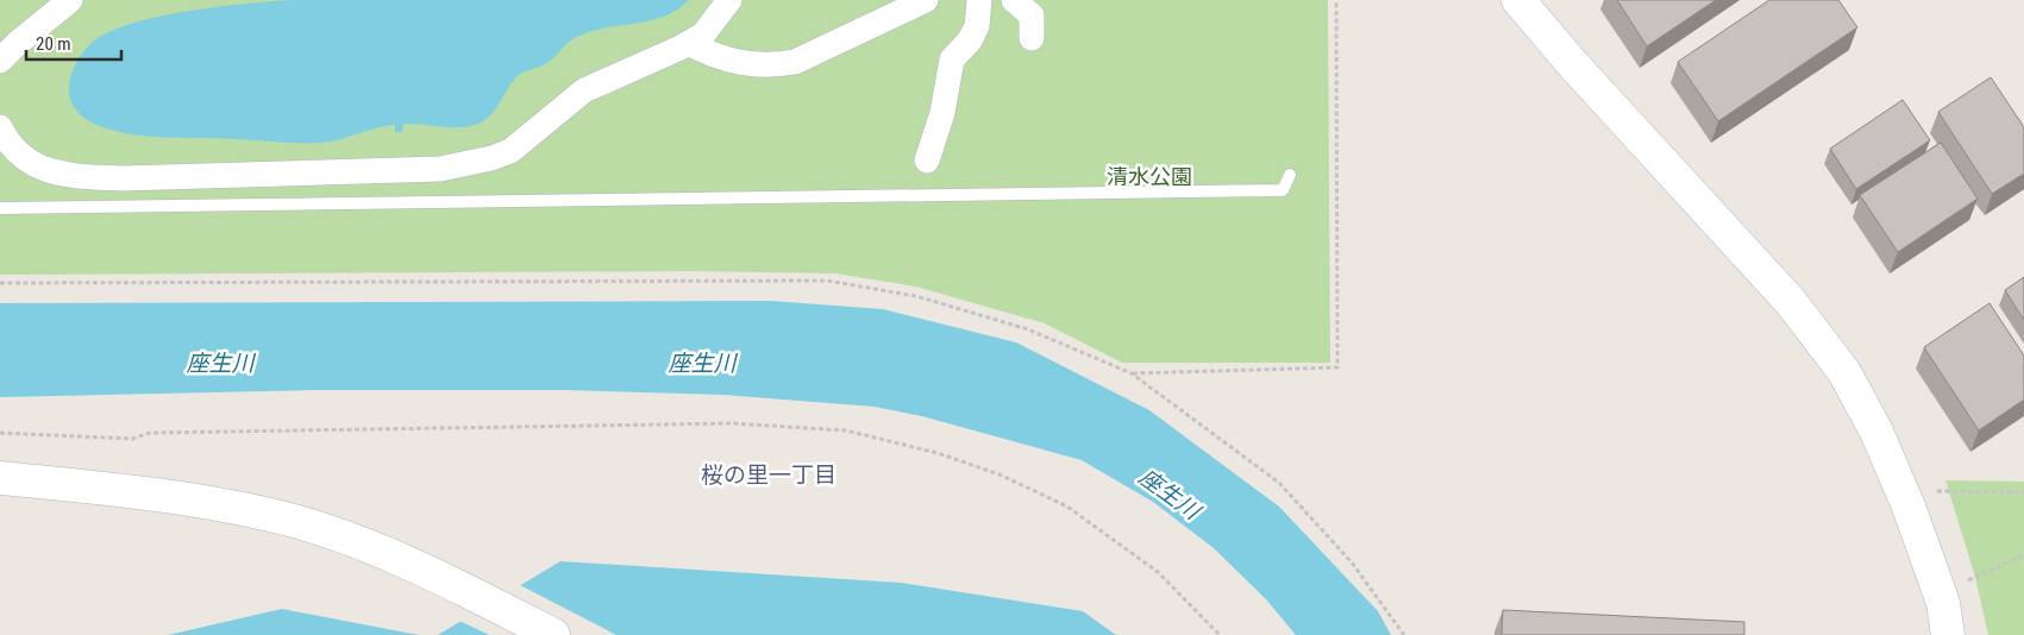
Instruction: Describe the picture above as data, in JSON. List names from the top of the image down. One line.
{"districts":["桜の里一丁目"],"water":["座生川"],"parks":["清水公園"],"scale_bar":"20 m"}
